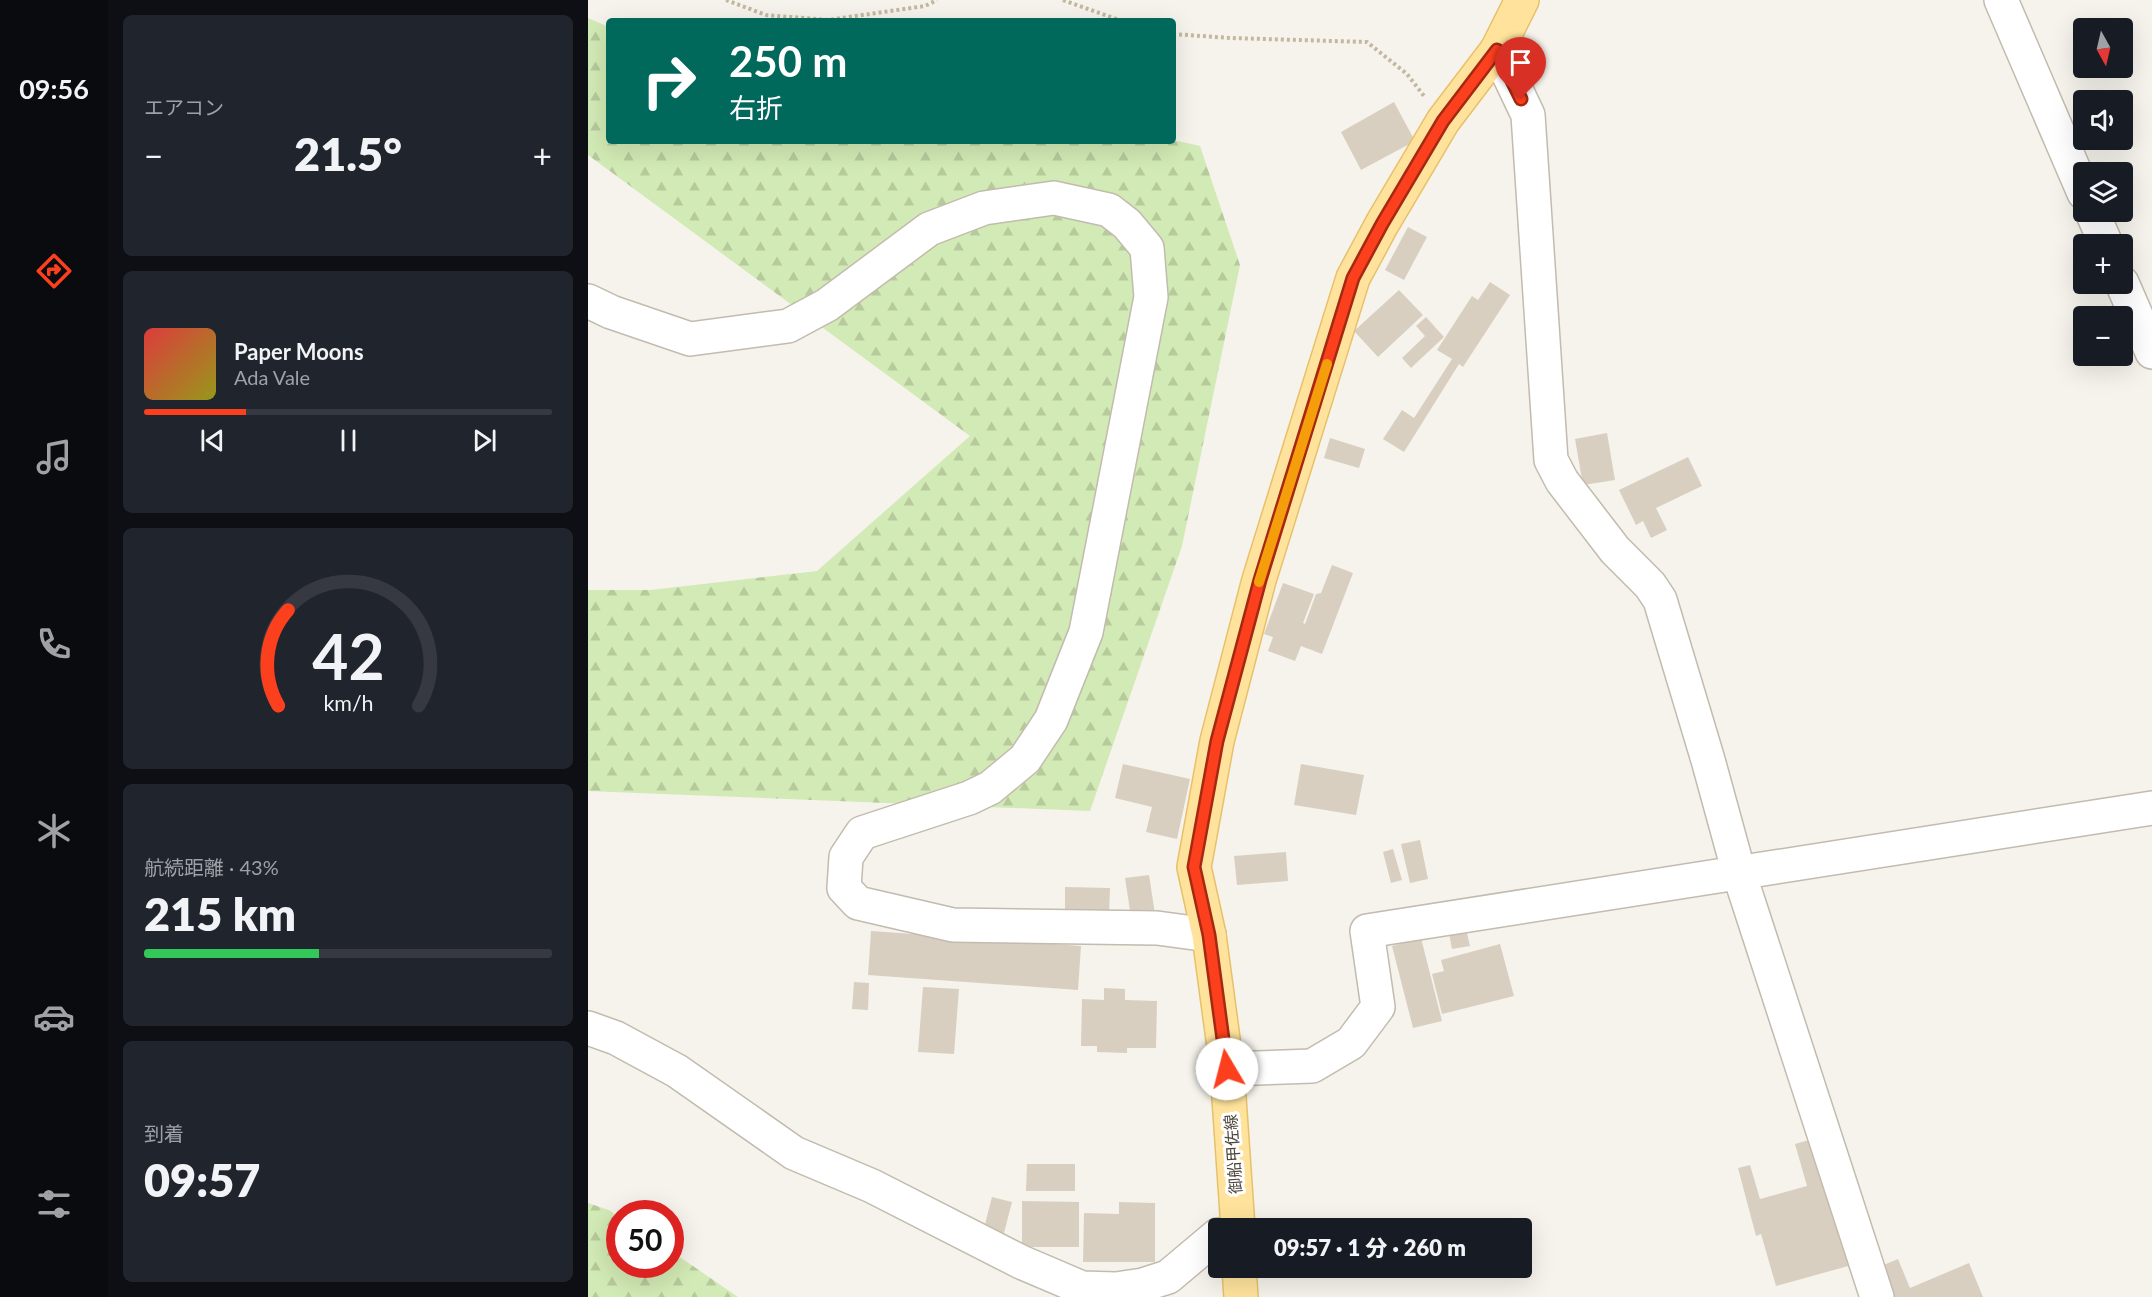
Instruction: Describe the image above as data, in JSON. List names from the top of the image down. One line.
{"streets":{"main road":["御船甲佐線"]},"north":"bottom","page":{"tabs":"09:56","tile":["エアコン",["航続距離 · 43%","215 km"],["到着","09:57"]],"map_buttons":["+","−"],"turn":["250 m","右折"],"heat":["−","21.5°","+"],"song":["Paper Moons","Ada Vale"],"limit":"50","trip":"09:57 · 1 分 · 260 m","gauge":["42","km/h"]}}
